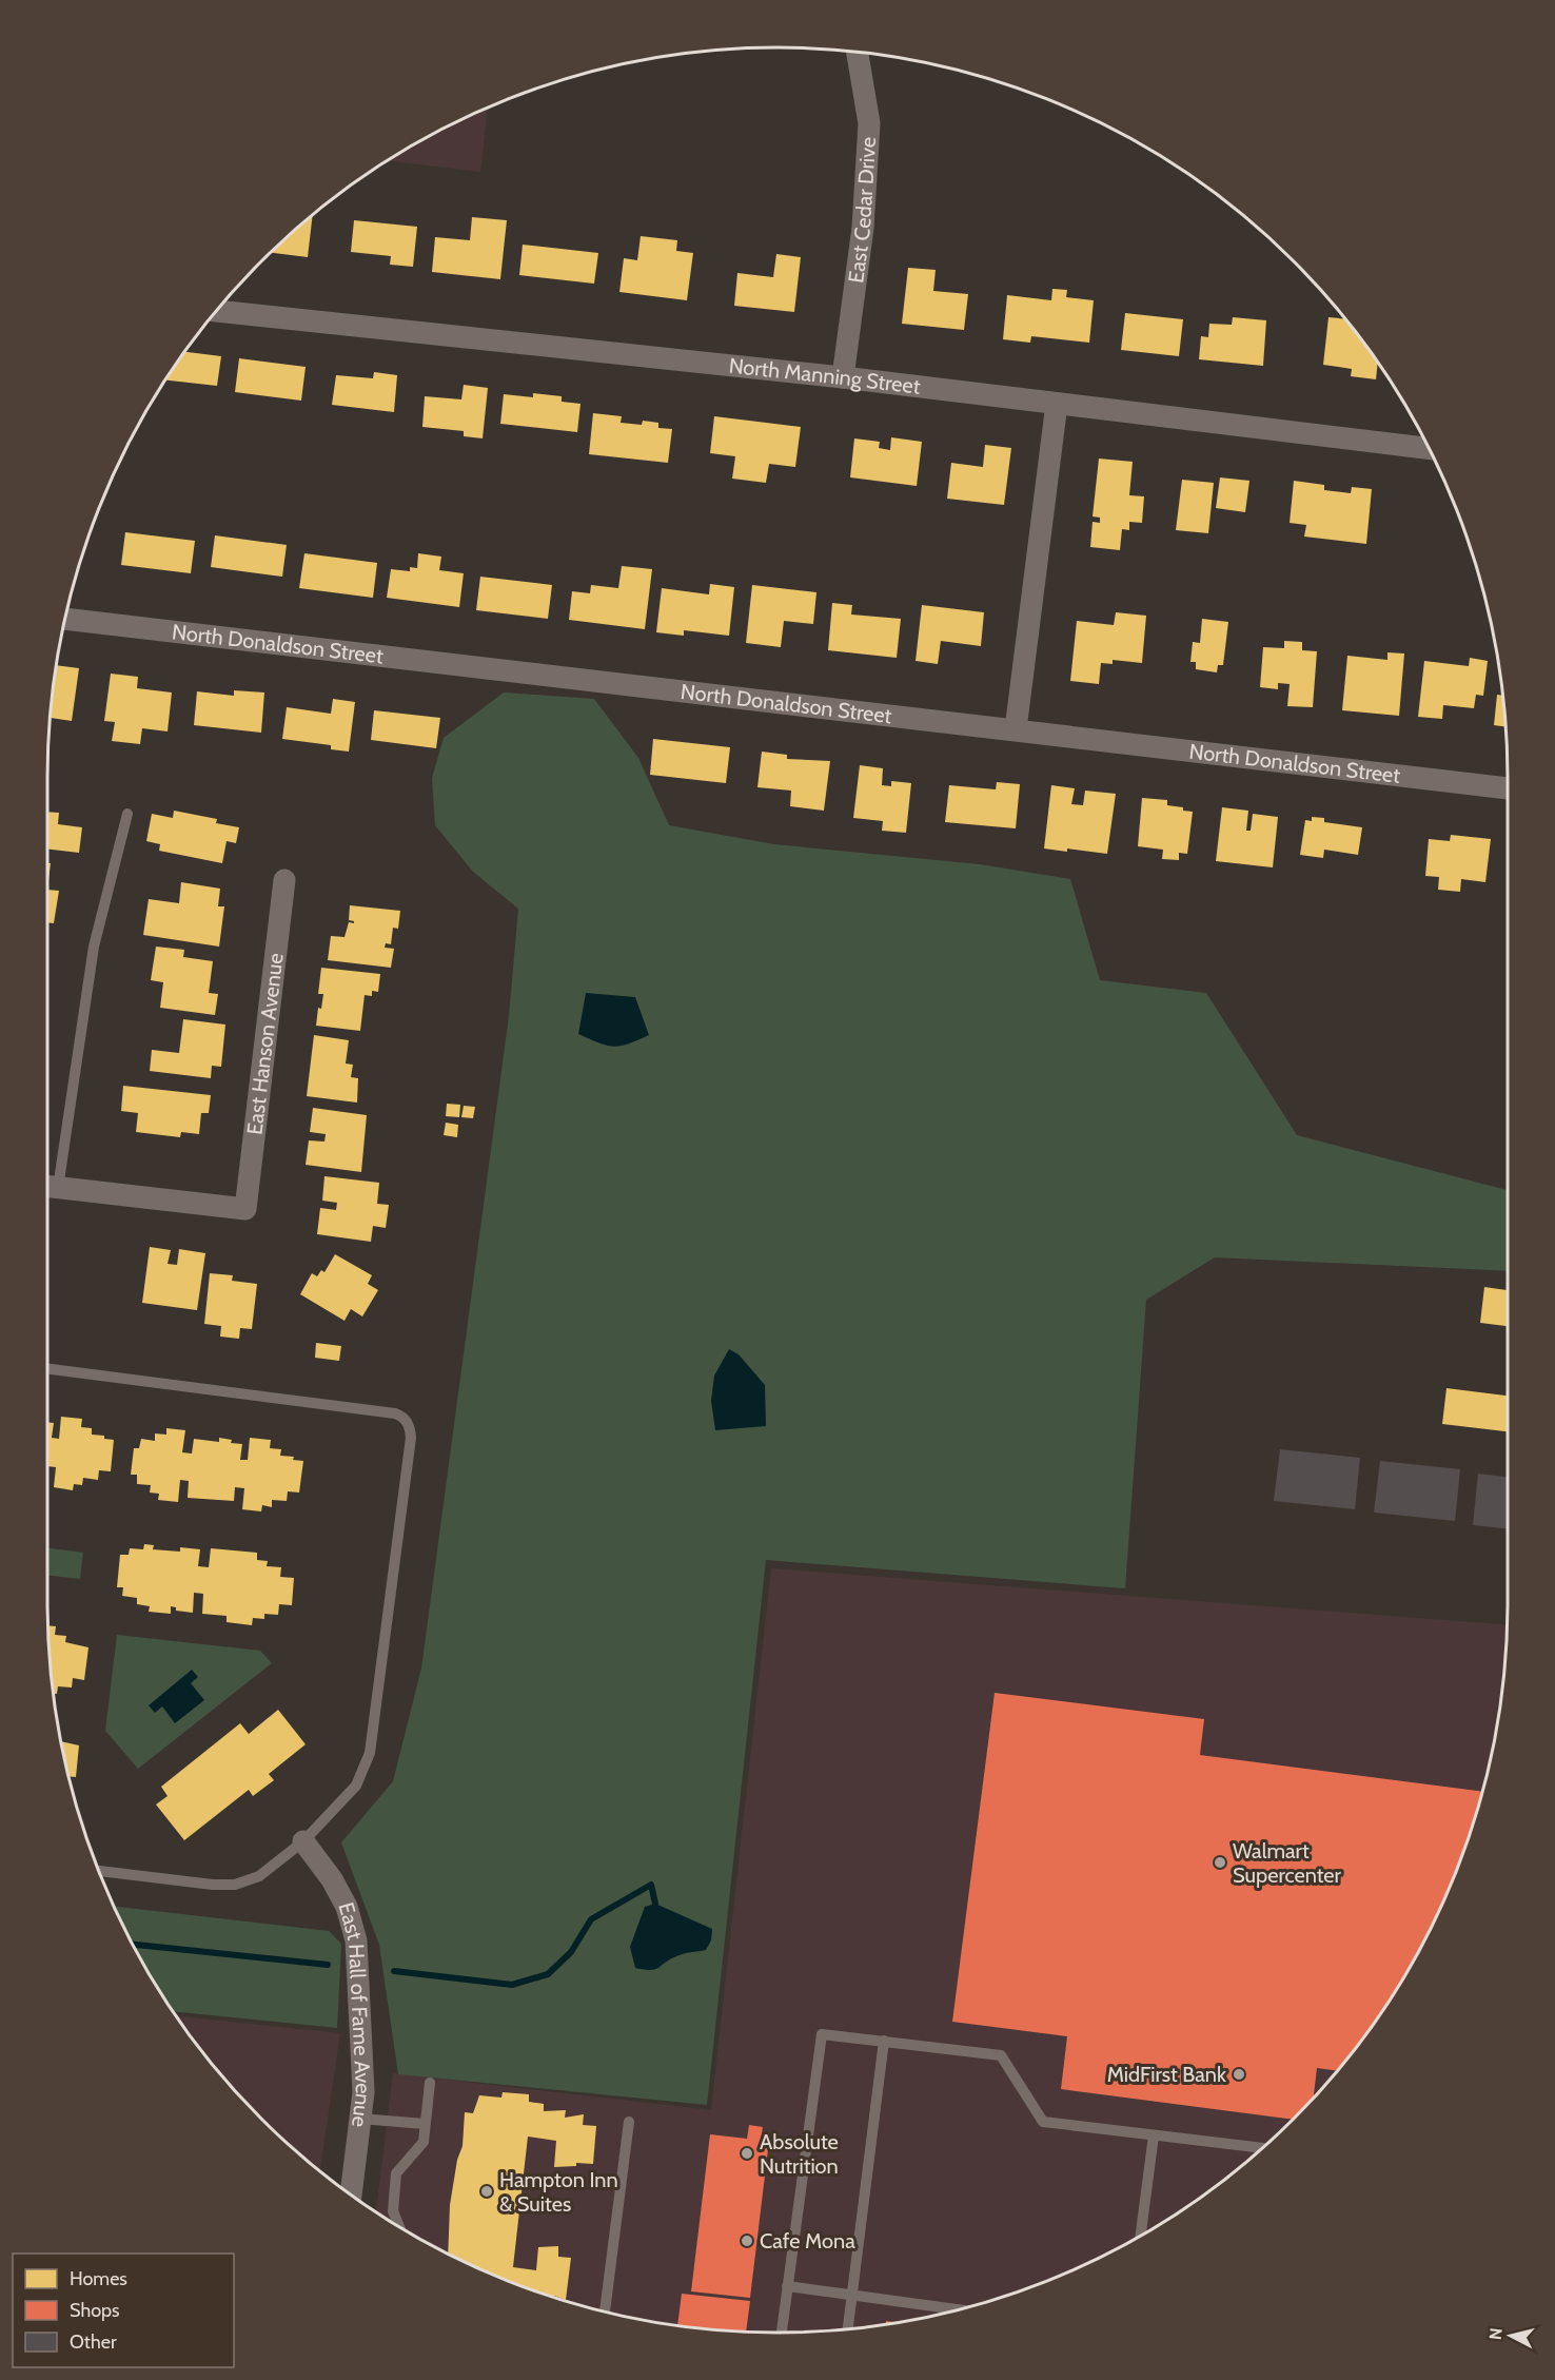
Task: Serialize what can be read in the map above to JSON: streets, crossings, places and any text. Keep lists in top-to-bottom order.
{
  "streets": {
    "street": [
      "East Cedar Drive",
      "North Manning Street",
      "North Donaldson Street",
      "East Hanson Avenue",
      "East Hall of Fame Avenue"
    ]
  },
  "crossings": [
    ["East Cedar Drive", "North Manning Street"]
  ],
  "places": [
    "Walmart Supercenter",
    "MidFirst Bank",
    "Absolute Nutrition",
    "Hampton Inn & Suites",
    "Cafe Mona"
  ],
  "legend": ["Homes", "Shops", "Other"],
  "north": "left"
}
